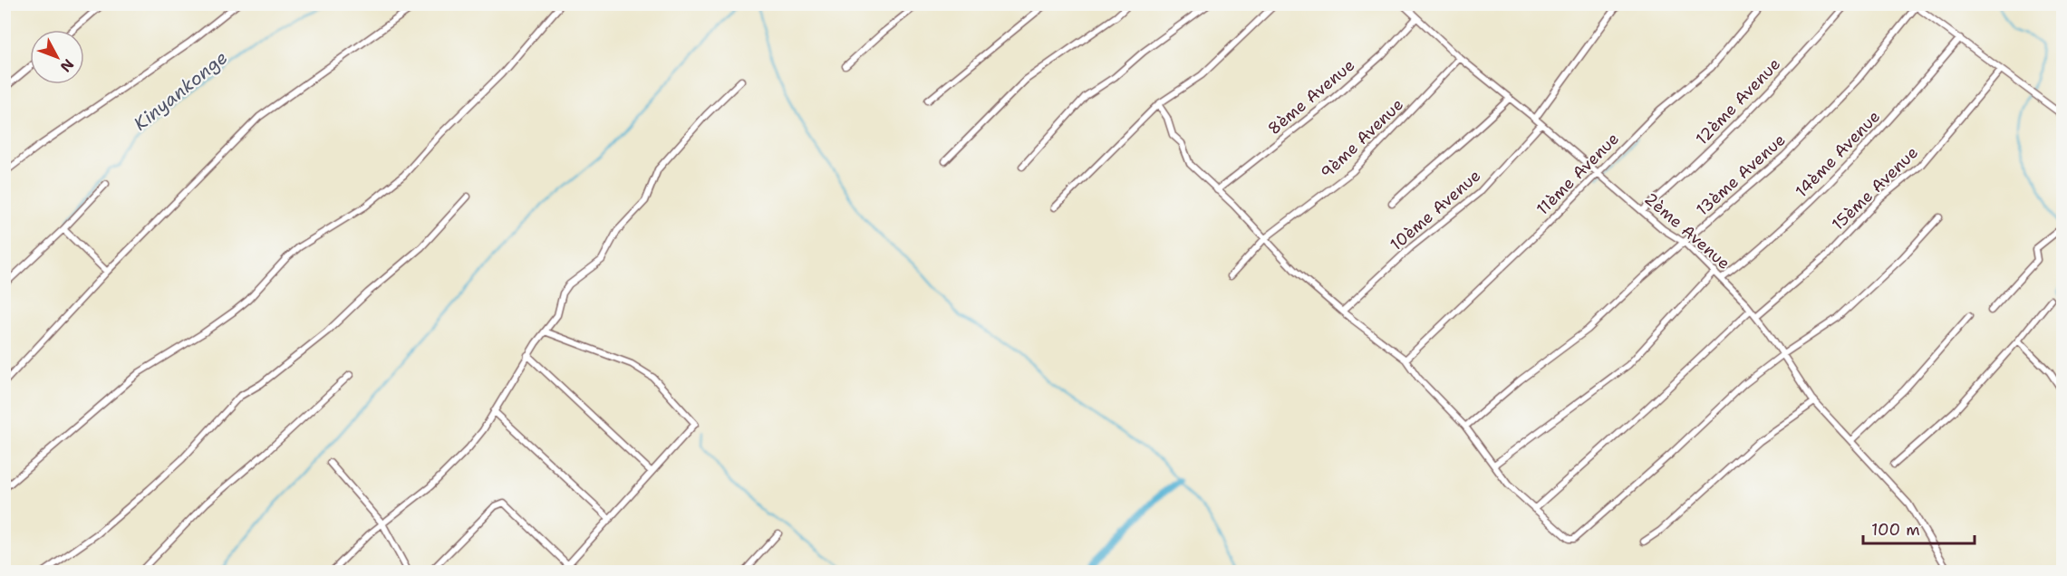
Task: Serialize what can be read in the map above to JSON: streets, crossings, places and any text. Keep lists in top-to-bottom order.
{
  "streets": {
    "street": [
      "8ème Avenue",
      "12ème Avenue",
      "9ème Avenue",
      "14ème Avenue",
      "11ème Avenue",
      "13ème Avenue",
      "15ème Avenue",
      "10ème Avenue",
      "2ème Avenue"
    ]
  },
  "crossings": [
    ["8ème Avenue", "2ème Avenue"],
    ["12ème Avenue", "2ème Avenue"],
    ["9ème Avenue", "2ème Avenue"],
    ["14ème Avenue", "2ème Avenue"],
    ["11ème Avenue", "2ème Avenue"],
    ["13ème Avenue", "2ème Avenue"],
    ["15ème Avenue", "2ème Avenue"],
    ["10ème Avenue", "2ème Avenue"]
  ],
  "water": ["Kinyankonge"],
  "scale_bar": "100 m",
  "north": "bottom right"
}
